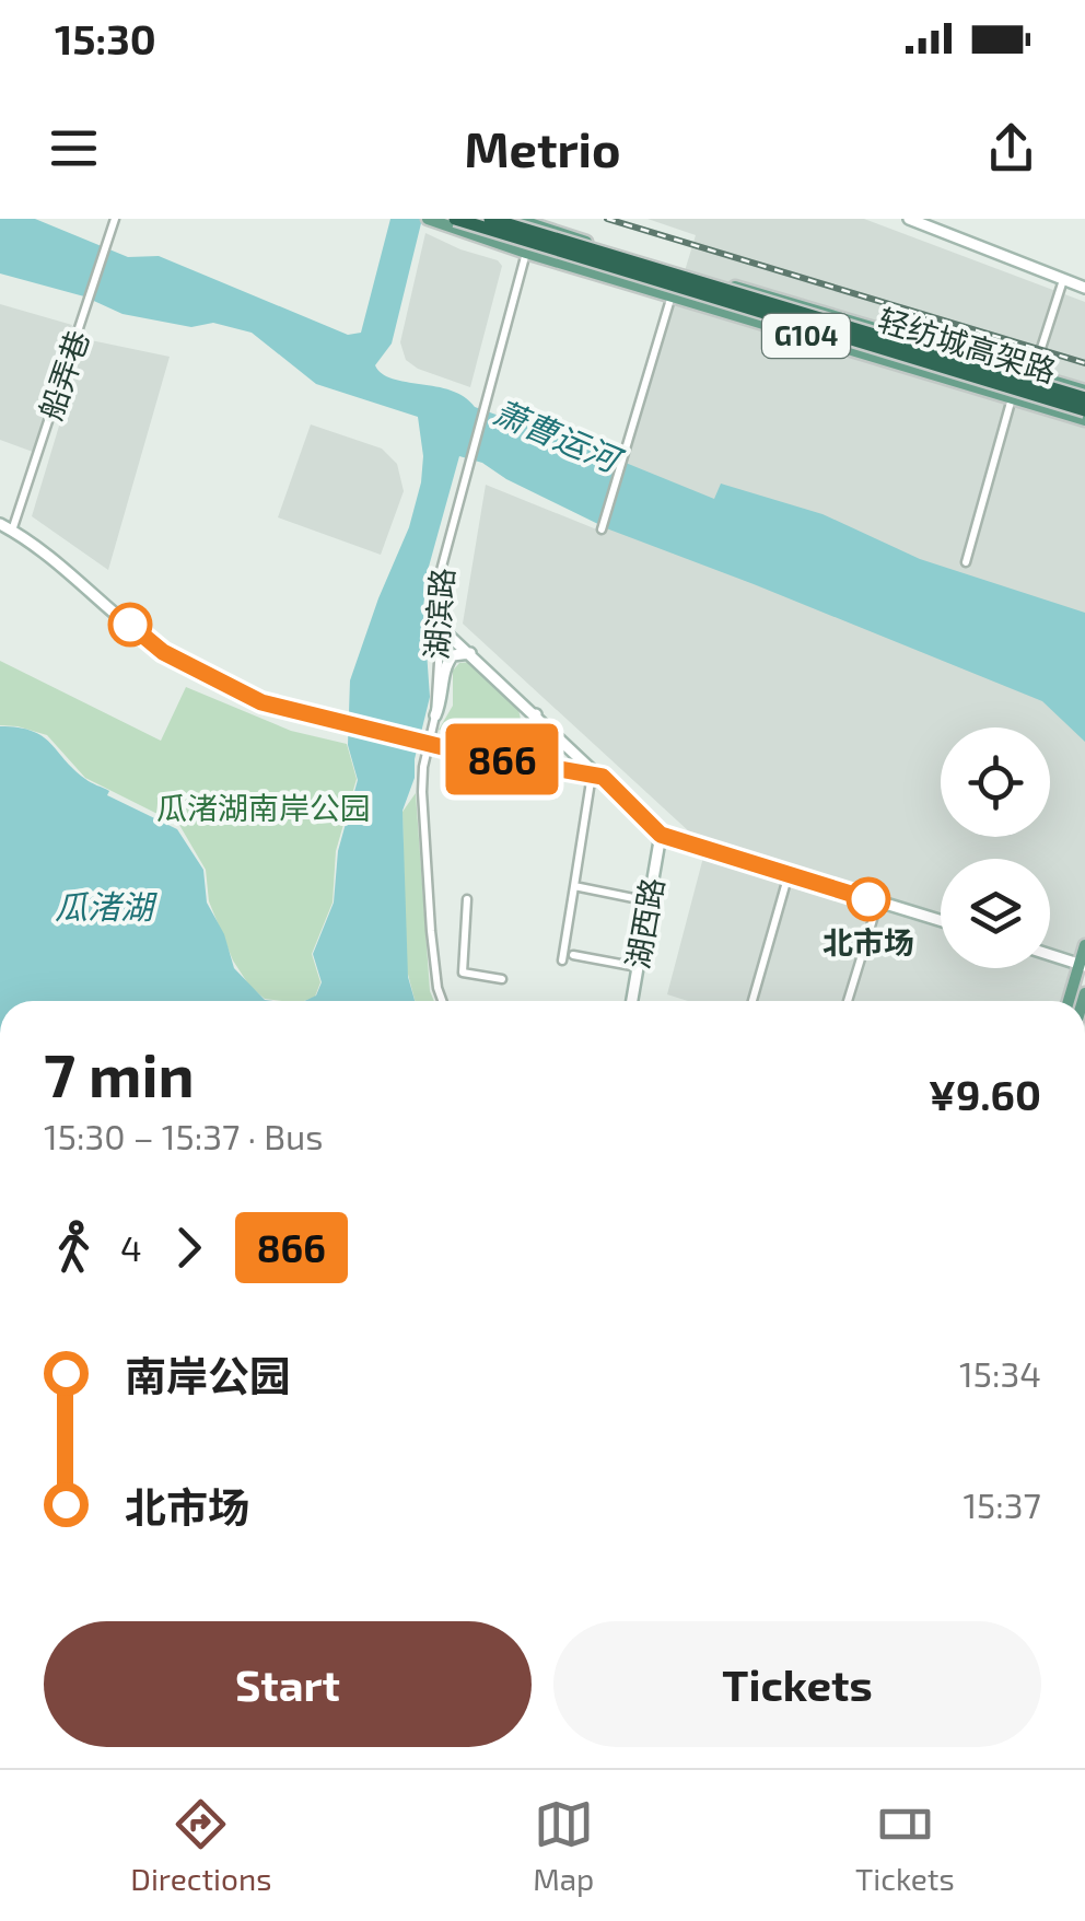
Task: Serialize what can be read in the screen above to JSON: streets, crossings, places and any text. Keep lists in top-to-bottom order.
{
  "streets": {
    "highway": ["轻纺城高架路"],
    "main road": ["G104"],
    "street": ["船弄巷", "湖滨路", "湖西路"]
  },
  "crossings": [
    ["G104", "轻纺城高架路"],
    ["G104", "湖滨路"]
  ],
  "water": ["萧曹运河", "瓜渚湖"],
  "parks": ["瓜渚湖南岸公园"],
  "places": ["北市场"],
  "lines": ["bus line 866"],
  "page": {
    "status": "15:30",
    "header": "Metrio",
    "on_map": "866",
    "heading": ["7 min", "15:30 – 15:37 · Bus", "¥9.60"],
    "legs": ["4", "866"],
    "list": [
      {
        "name": "南岸公园",
        "value": "15:34"
      },
      {
        "name": "北市场",
        "value": "15:37"
      }
    ],
    "buttons": ["Start", "Tickets"],
    "tabs": ["Directions", "Map", "Tickets"]
  }
}
